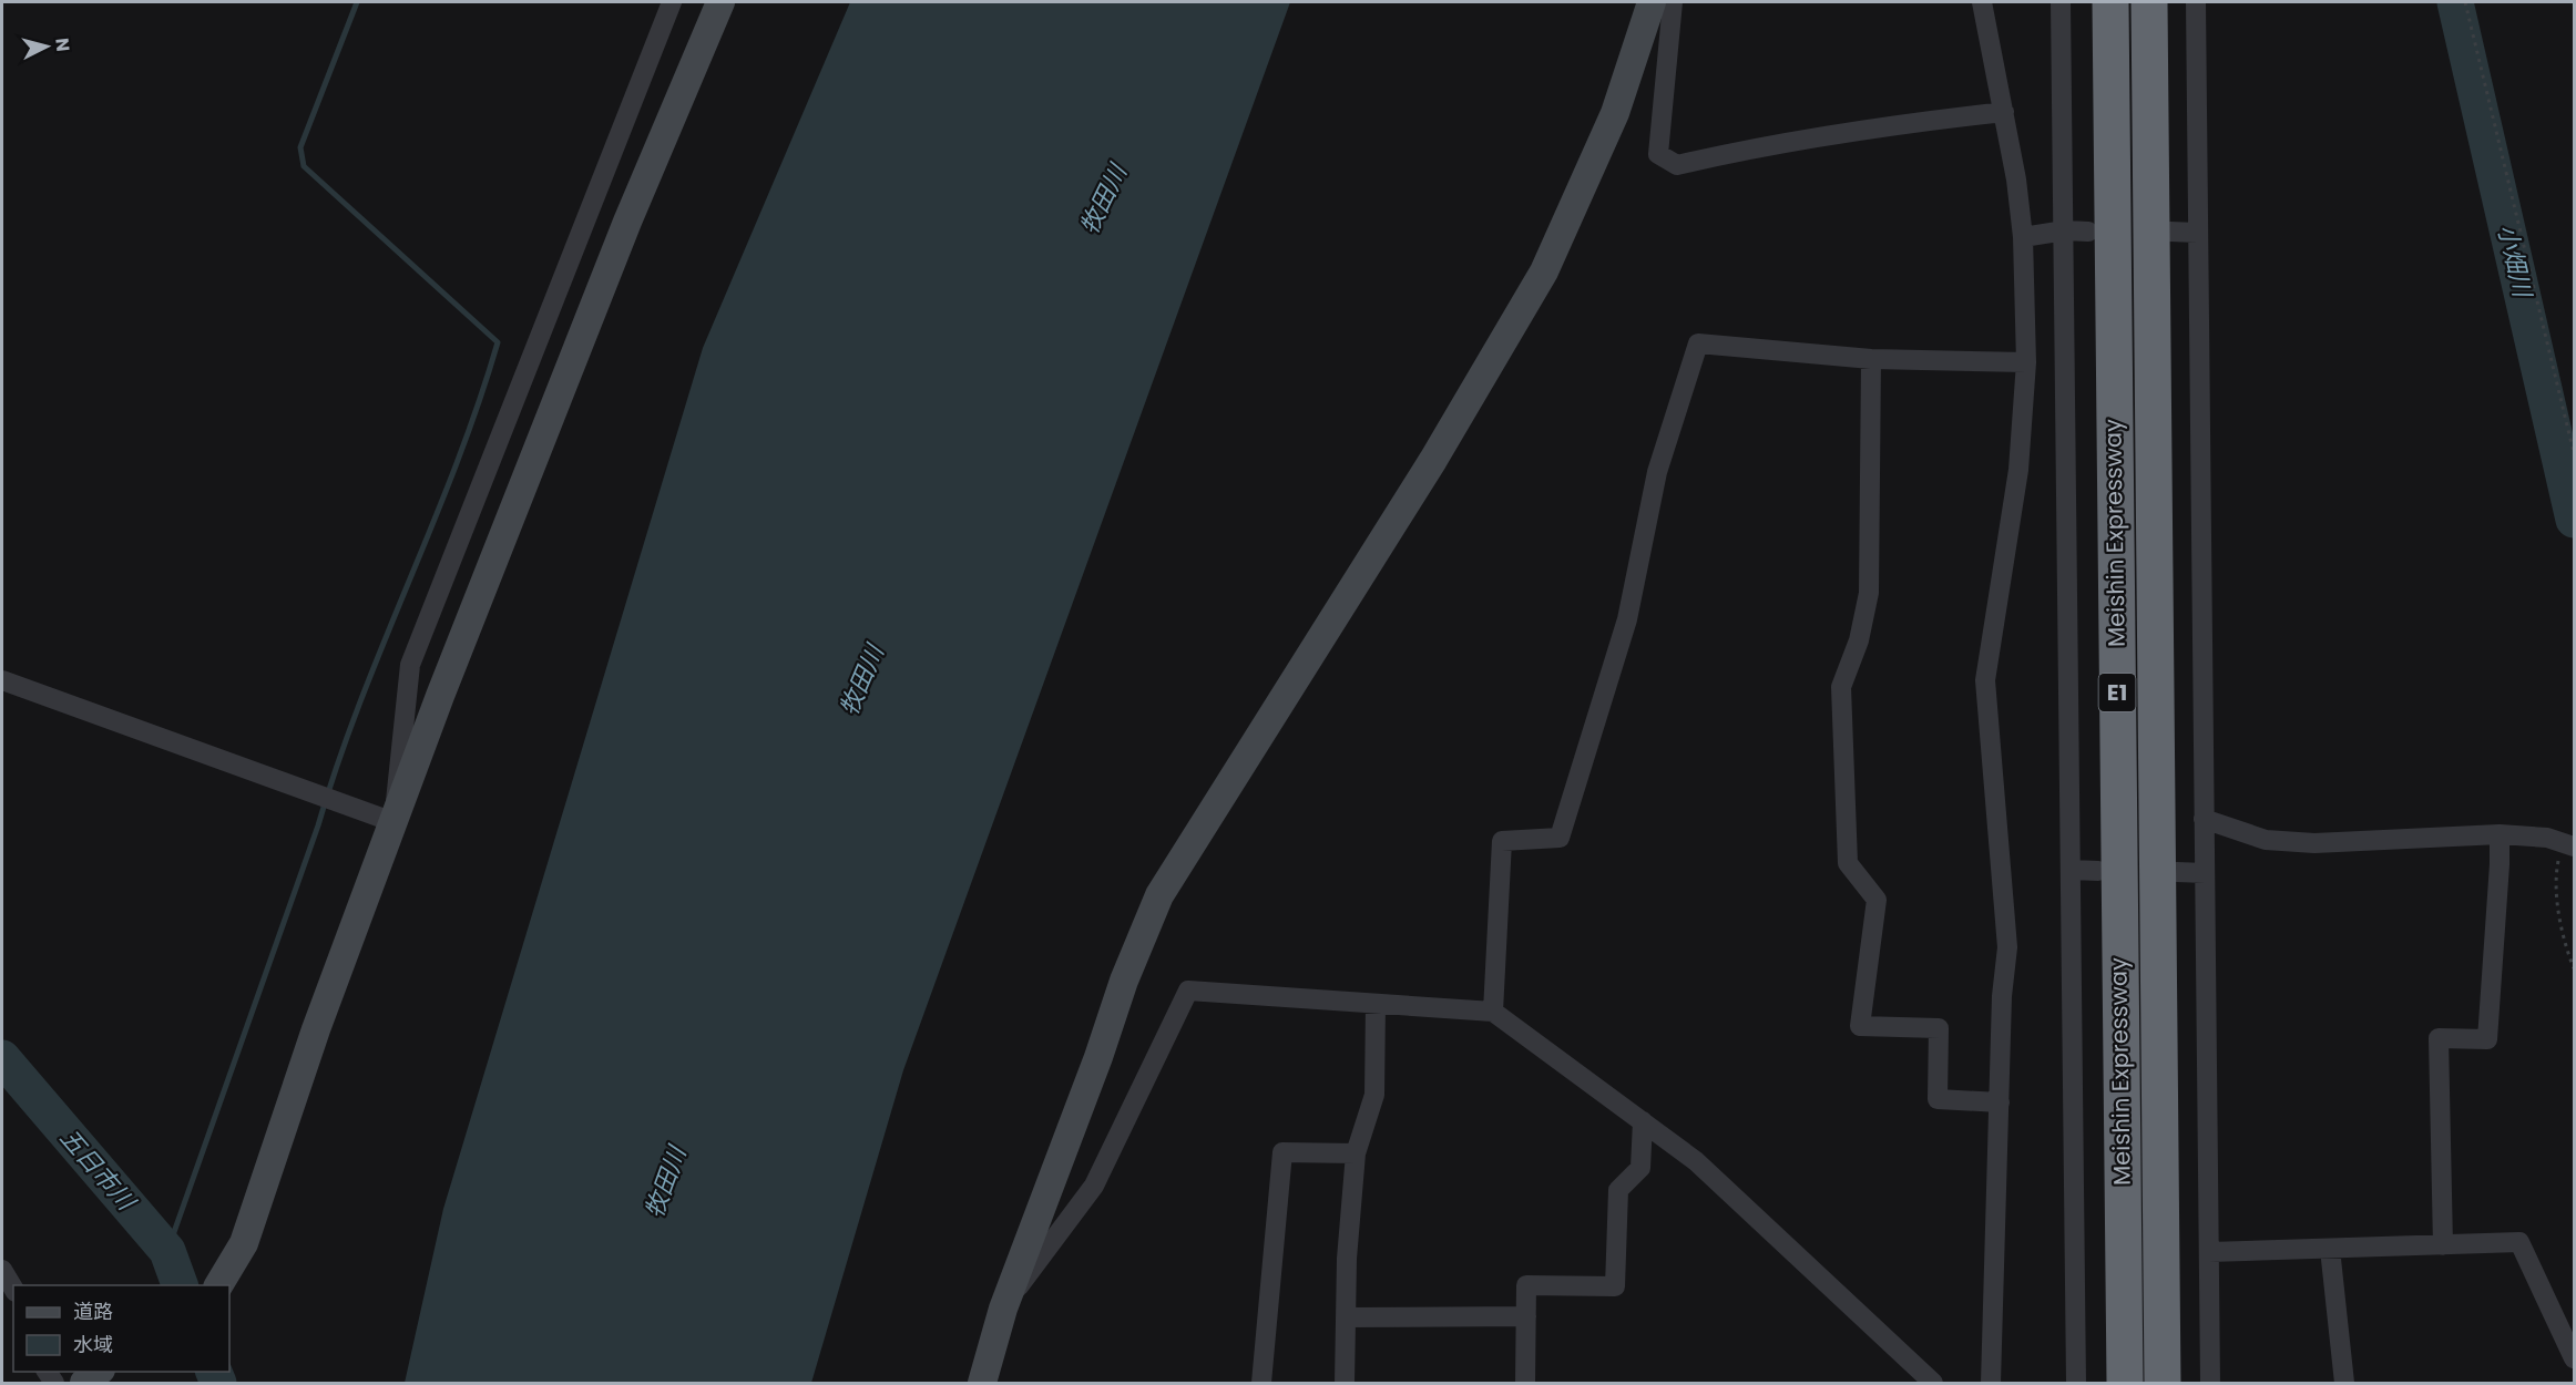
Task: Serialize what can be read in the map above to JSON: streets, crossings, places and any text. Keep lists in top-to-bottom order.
{
  "streets": {
    "highway": ["Meishin Expressway", "E1"]
  },
  "water": ["牧田川", "小畑川", "五日市川"],
  "legend": ["道路", "水域"],
  "north": "right"
}
